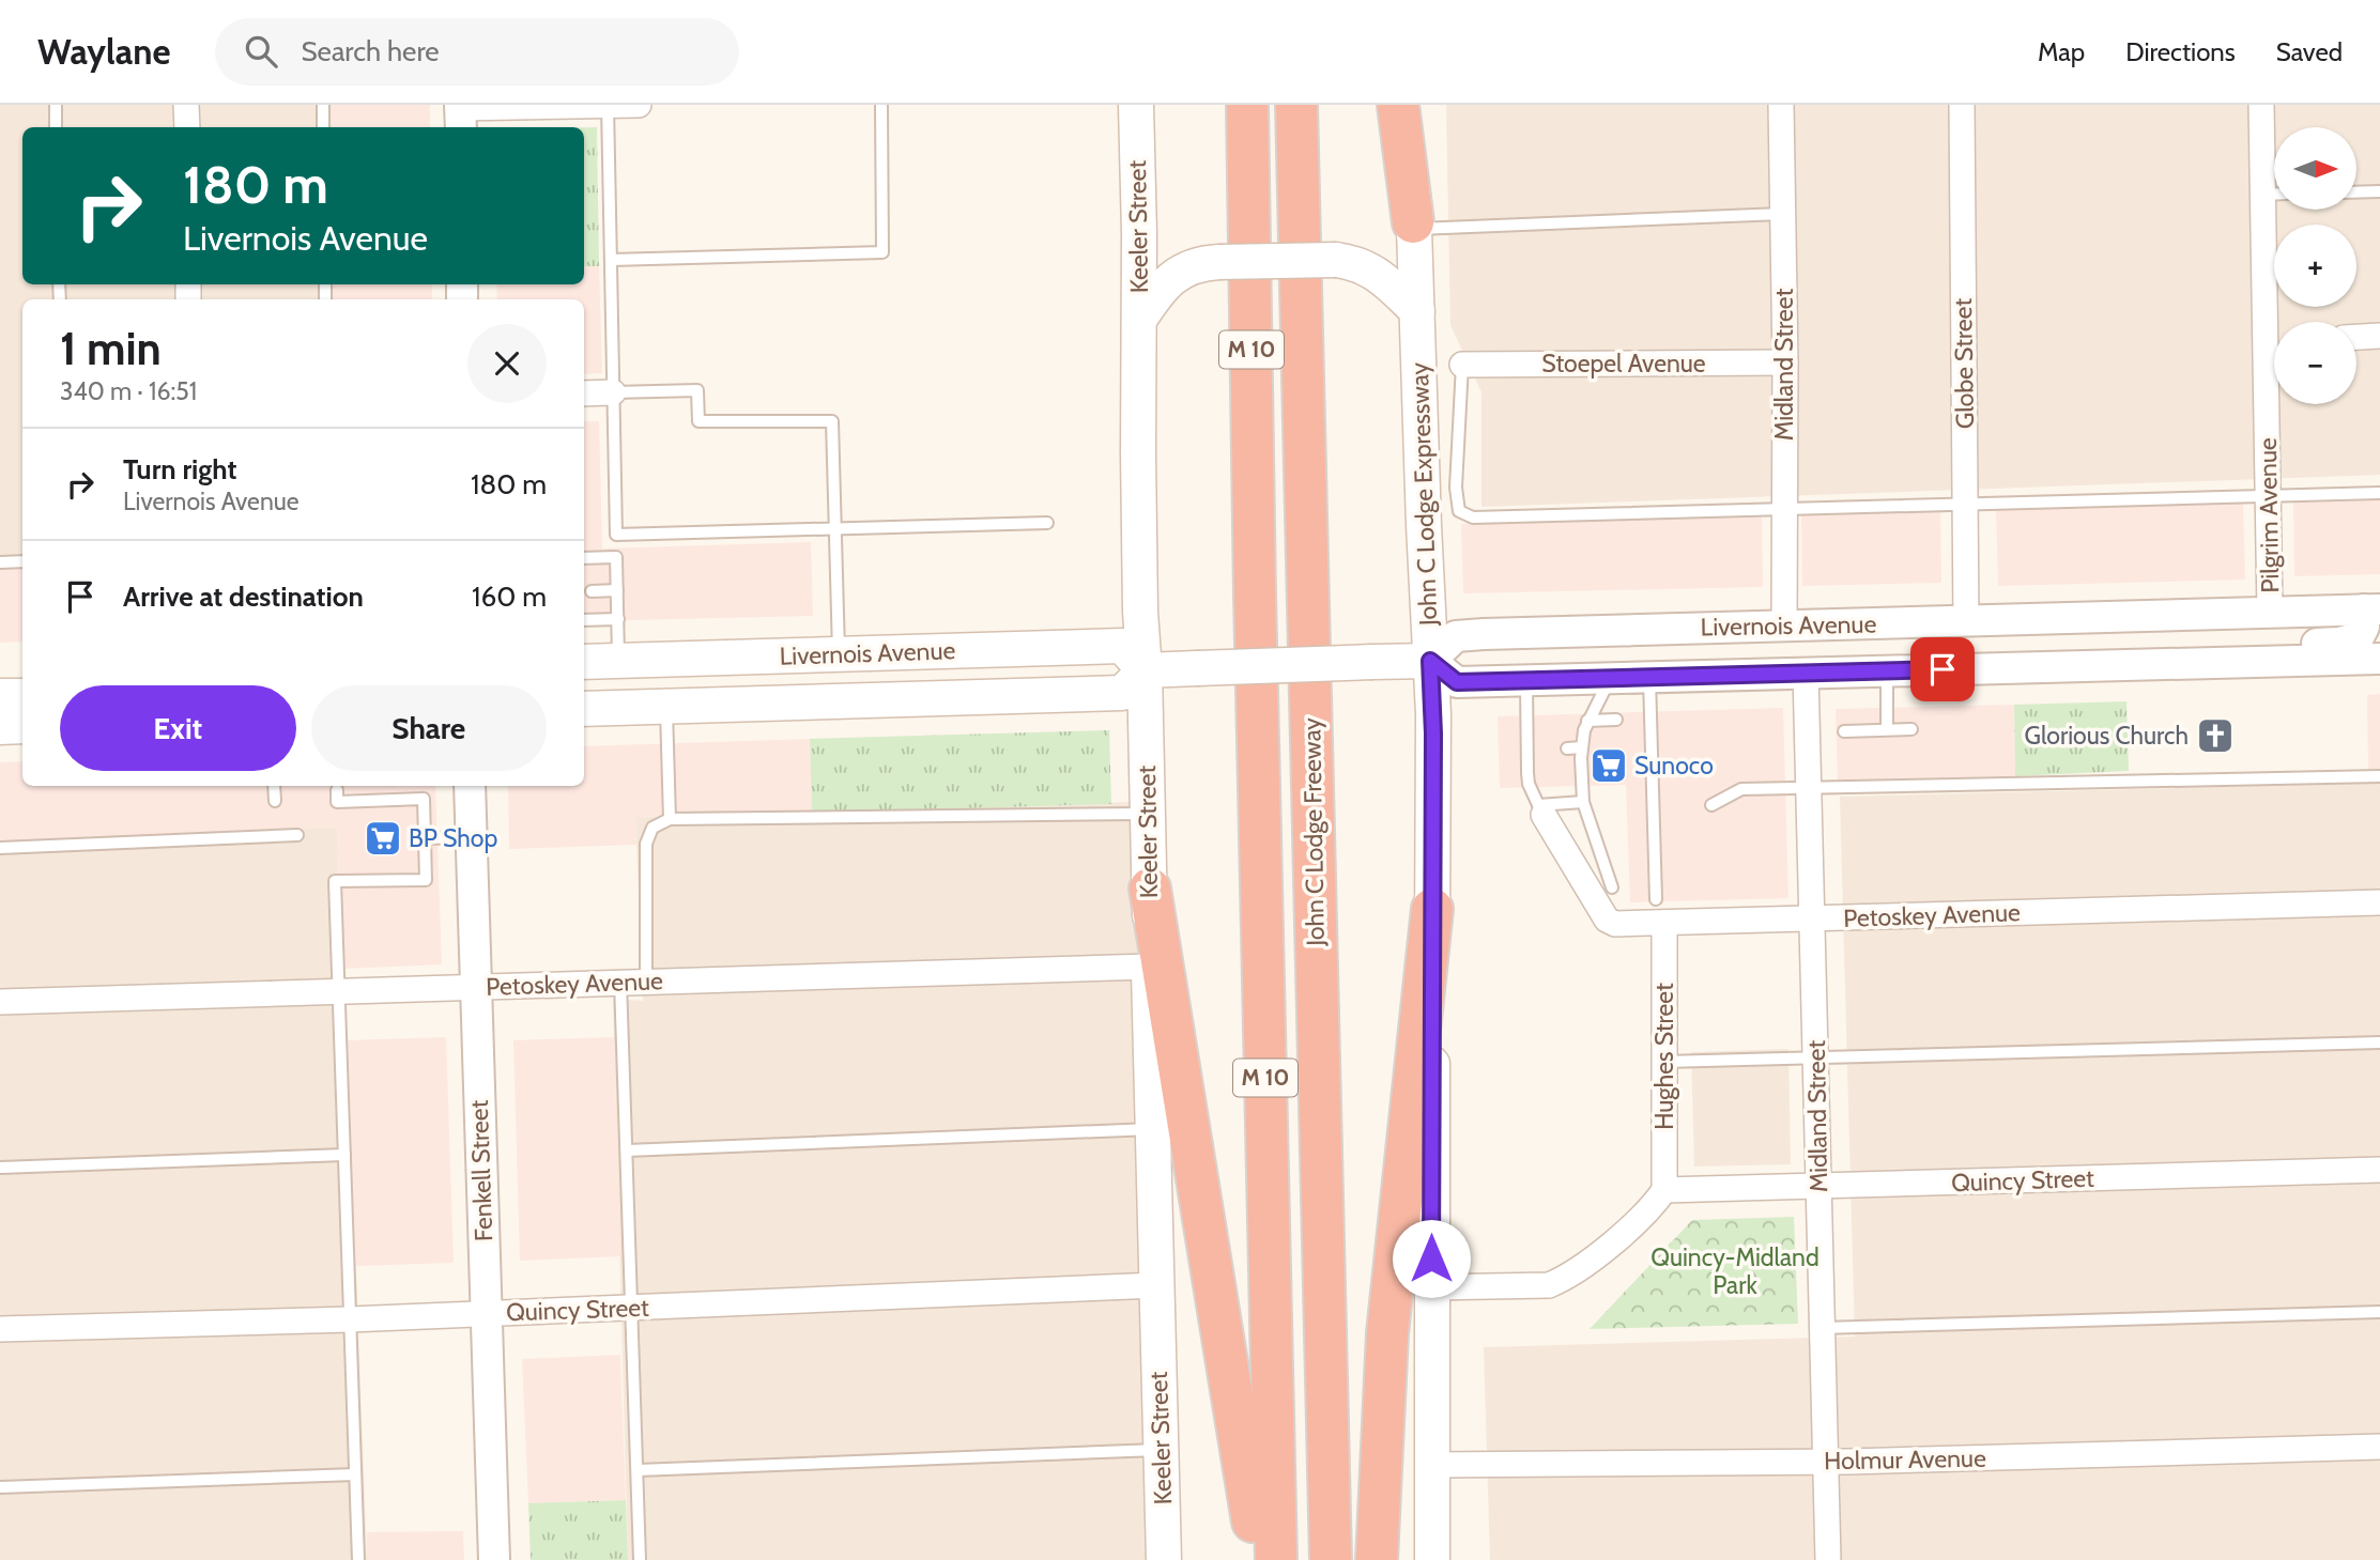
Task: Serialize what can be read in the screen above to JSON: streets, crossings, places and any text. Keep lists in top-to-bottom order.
{
  "streets": {
    "highway": ["M 10", "John C Lodge Freeway"],
    "main road": ["Keeler Street", "John C Lodge Expressway", "Livernois Avenue"],
    "street": [
      "Stoepel Avenue",
      "Globe Street",
      "Midland Street",
      "Pilgrim Avenue",
      "Petoskey Avenue",
      "Hughes Street",
      "Fenkell Street",
      "Quincy Street",
      "Holmur Avenue"
    ]
  },
  "crossings": [
    ["Keeler Street", "Livernois Avenue"],
    ["Keeler Street", "Petoskey Avenue"],
    ["Keeler Street", "Quincy Street"],
    ["Stoepel Avenue", "Midland Street"],
    ["Globe Street", "Livernois Avenue"],
    ["Midland Street", "Livernois Avenue"],
    ["Midland Street", "Petoskey Avenue"],
    ["Midland Street", "Quincy Street"],
    ["Midland Street", "Holmur Avenue"],
    ["John C Lodge Expressway", "Livernois Avenue"],
    ["John C Lodge Expressway", "Holmur Avenue"],
    ["Pilgrim Avenue", "Livernois Avenue"],
    ["Petoskey Avenue", "Hughes Street"],
    ["Petoskey Avenue", "Fenkell Street"],
    ["Hughes Street", "Quincy Street"],
    ["Fenkell Street", "Quincy Street"]
  ],
  "parks": ["Quincy-Midland Park"],
  "places": {
    "church": ["Glorious Church"],
    "supermarket": ["Sunoco", "BP Shop"]
  },
  "north": "right",
  "page": {
    "header": "Waylane",
    "search": "Search here",
    "nav": ["Map", "Directions", "Saved"],
    "map_buttons": ["+", "−"],
    "turn": ["180 m", "Livernois Avenue"],
    "heading": ["1 min", "340 m · 16:51"],
    "list": [
      {
        "name": "Turn right",
        "note": "Livernois Avenue",
        "value": "180 m"
      },
      {
        "name": "Arrive at destination",
        "value": "160 m"
      }
    ],
    "buttons": ["Exit", "Share"]
  }
}
